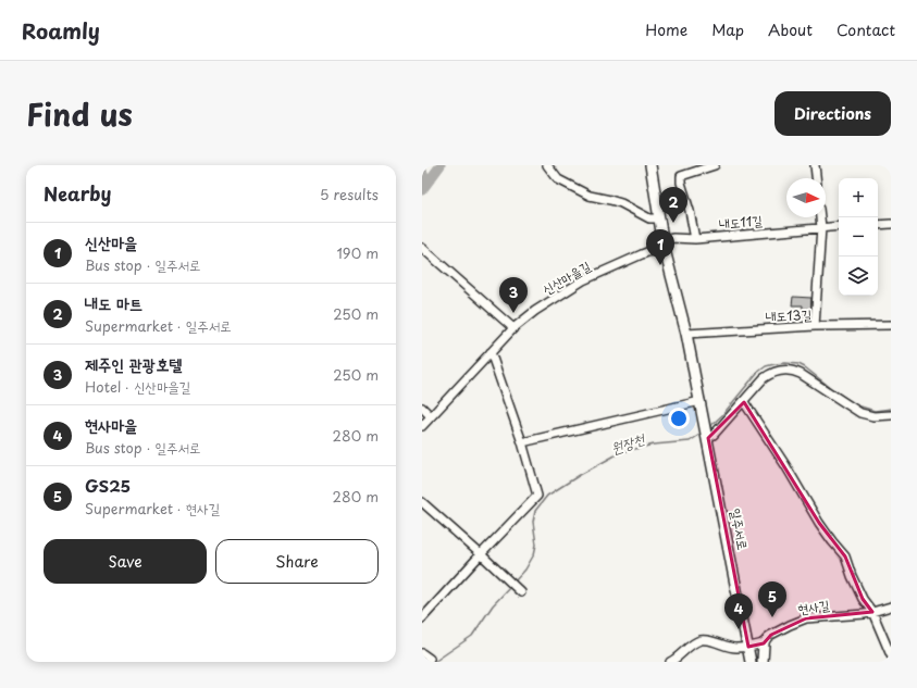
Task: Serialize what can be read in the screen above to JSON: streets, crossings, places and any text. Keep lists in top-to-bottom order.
{
  "streets": {
    "main road": ["일주서로"],
    "street": [
      "내도11길",
      "신산마을길",
      "내도13길",
      "현사길"
    ]
  },
  "crossings": [
    ["내도11길", "신산마을길"],
    ["내도11길", "일주서로"],
    ["신산마을길", "일주서로"],
    ["내도13길", "일주서로"],
    ["일주서로", "현사길"]
  ],
  "water": ["원장천"],
  "north": "right",
  "page": {
    "header": "Roamly",
    "nav": [
      "Home",
      "Map",
      "About",
      "Contact"
    ],
    "title": "Find us",
    "buttons": [
      "Directions",
      ["Save", "Share"]
    ],
    "heading": ["Nearby", "5 results"],
    "map_buttons": ["+", "−"],
    "pins": [
      "2",
      "1",
      "3",
      "5",
      "4"
    ],
    "list": [
      {
        "mark": "1",
        "name": "신산마을",
        "note": "Bus stop · 일주서로",
        "value": "190 m"
      },
      {
        "mark": "2",
        "name": "내도 마트",
        "note": "Supermarket · 일주서로",
        "value": "250 m"
      },
      {
        "mark": "3",
        "name": "제주인 관광호텔",
        "note": "Hotel · 신산마을길",
        "value": "250 m"
      },
      {
        "mark": "4",
        "name": "현사마을",
        "note": "Bus stop · 일주서로",
        "value": "280 m"
      },
      {
        "mark": "5",
        "name": "GS25",
        "note": "Supermarket · 현사길",
        "value": "280 m"
      }
    ]
  }
}
